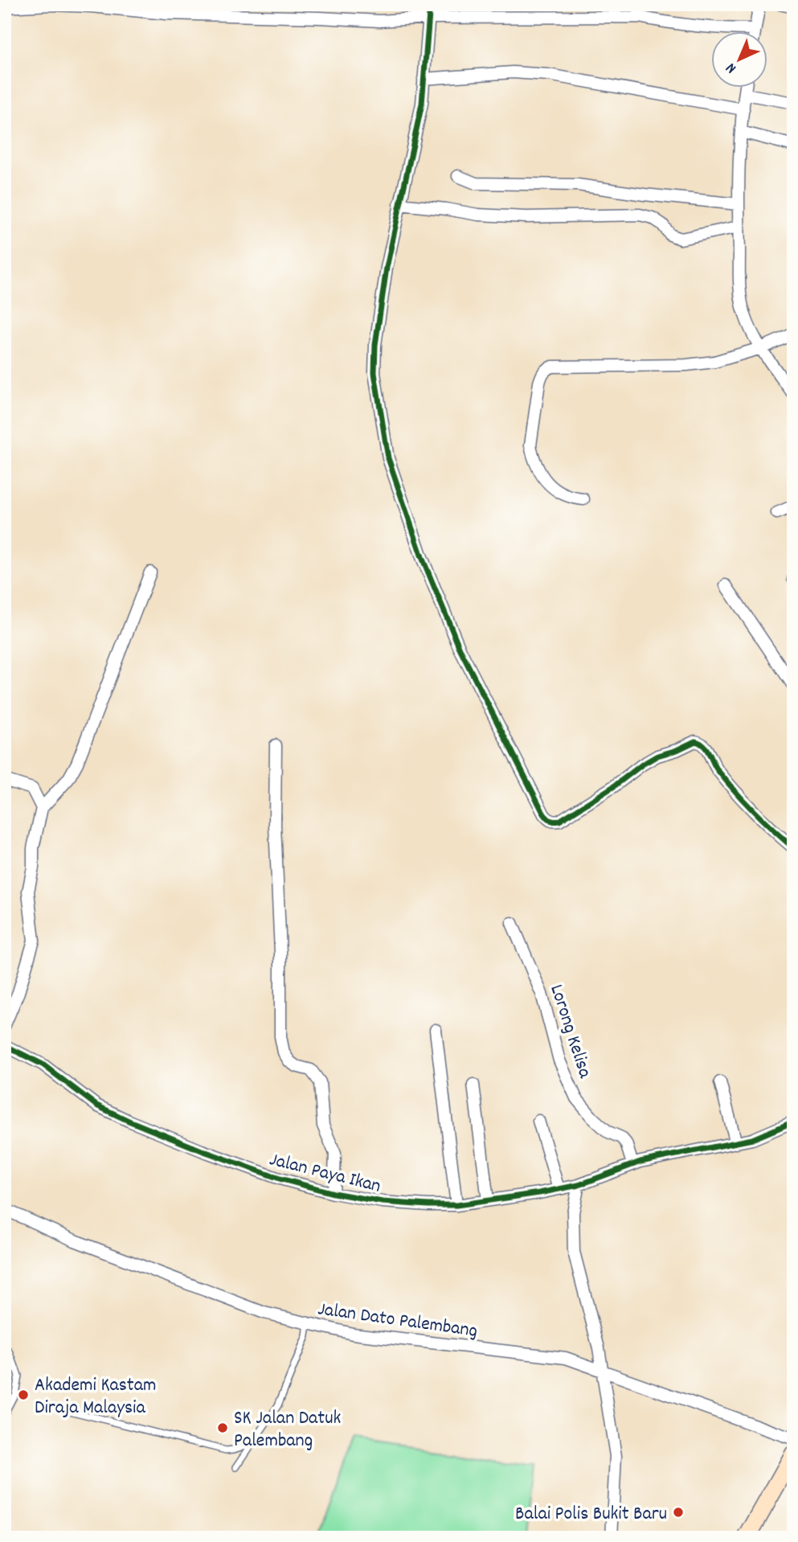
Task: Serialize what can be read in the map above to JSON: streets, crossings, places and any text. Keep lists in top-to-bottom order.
{
  "streets": {
    "street": ["Lorong Kelisa", "Jalan Paya Ikan", "Jalan Dato Palembang"]
  },
  "crossings": [
    ["Lorong Kelisa", "Jalan Paya Ikan"]
  ],
  "places": ["Akademi Kastam Diraja Malaysia", "SK Jalan Datuk Palembang", "Balai Polis Bukit Baru"],
  "north": "bottom left"
}
